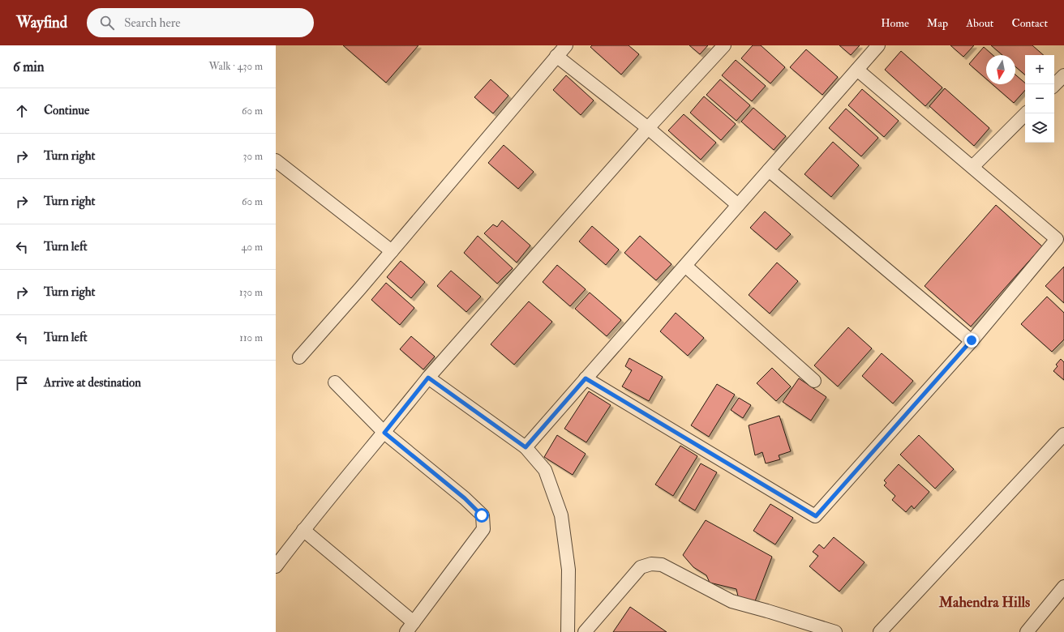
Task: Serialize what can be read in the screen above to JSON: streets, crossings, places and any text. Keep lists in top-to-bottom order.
{
  "districts": ["Mahendra Hills"],
  "north": "bottom",
  "page": {
    "header": "Wayfind",
    "search": "Search here",
    "nav": [
      "Home",
      "Map",
      "About",
      "Contact"
    ],
    "heading": ["6 min", "Walk · 430 m"],
    "map_buttons": ["+", "−"],
    "list": [
      ["Continue", "60 m"],
      ["Turn right", "30 m"],
      ["Turn right", "60 m"],
      ["Turn left", "40 m"],
      ["Turn right", "130 m"],
      ["Turn left", "110 m"],
      "Arrive at destination"
    ]
  }
}
